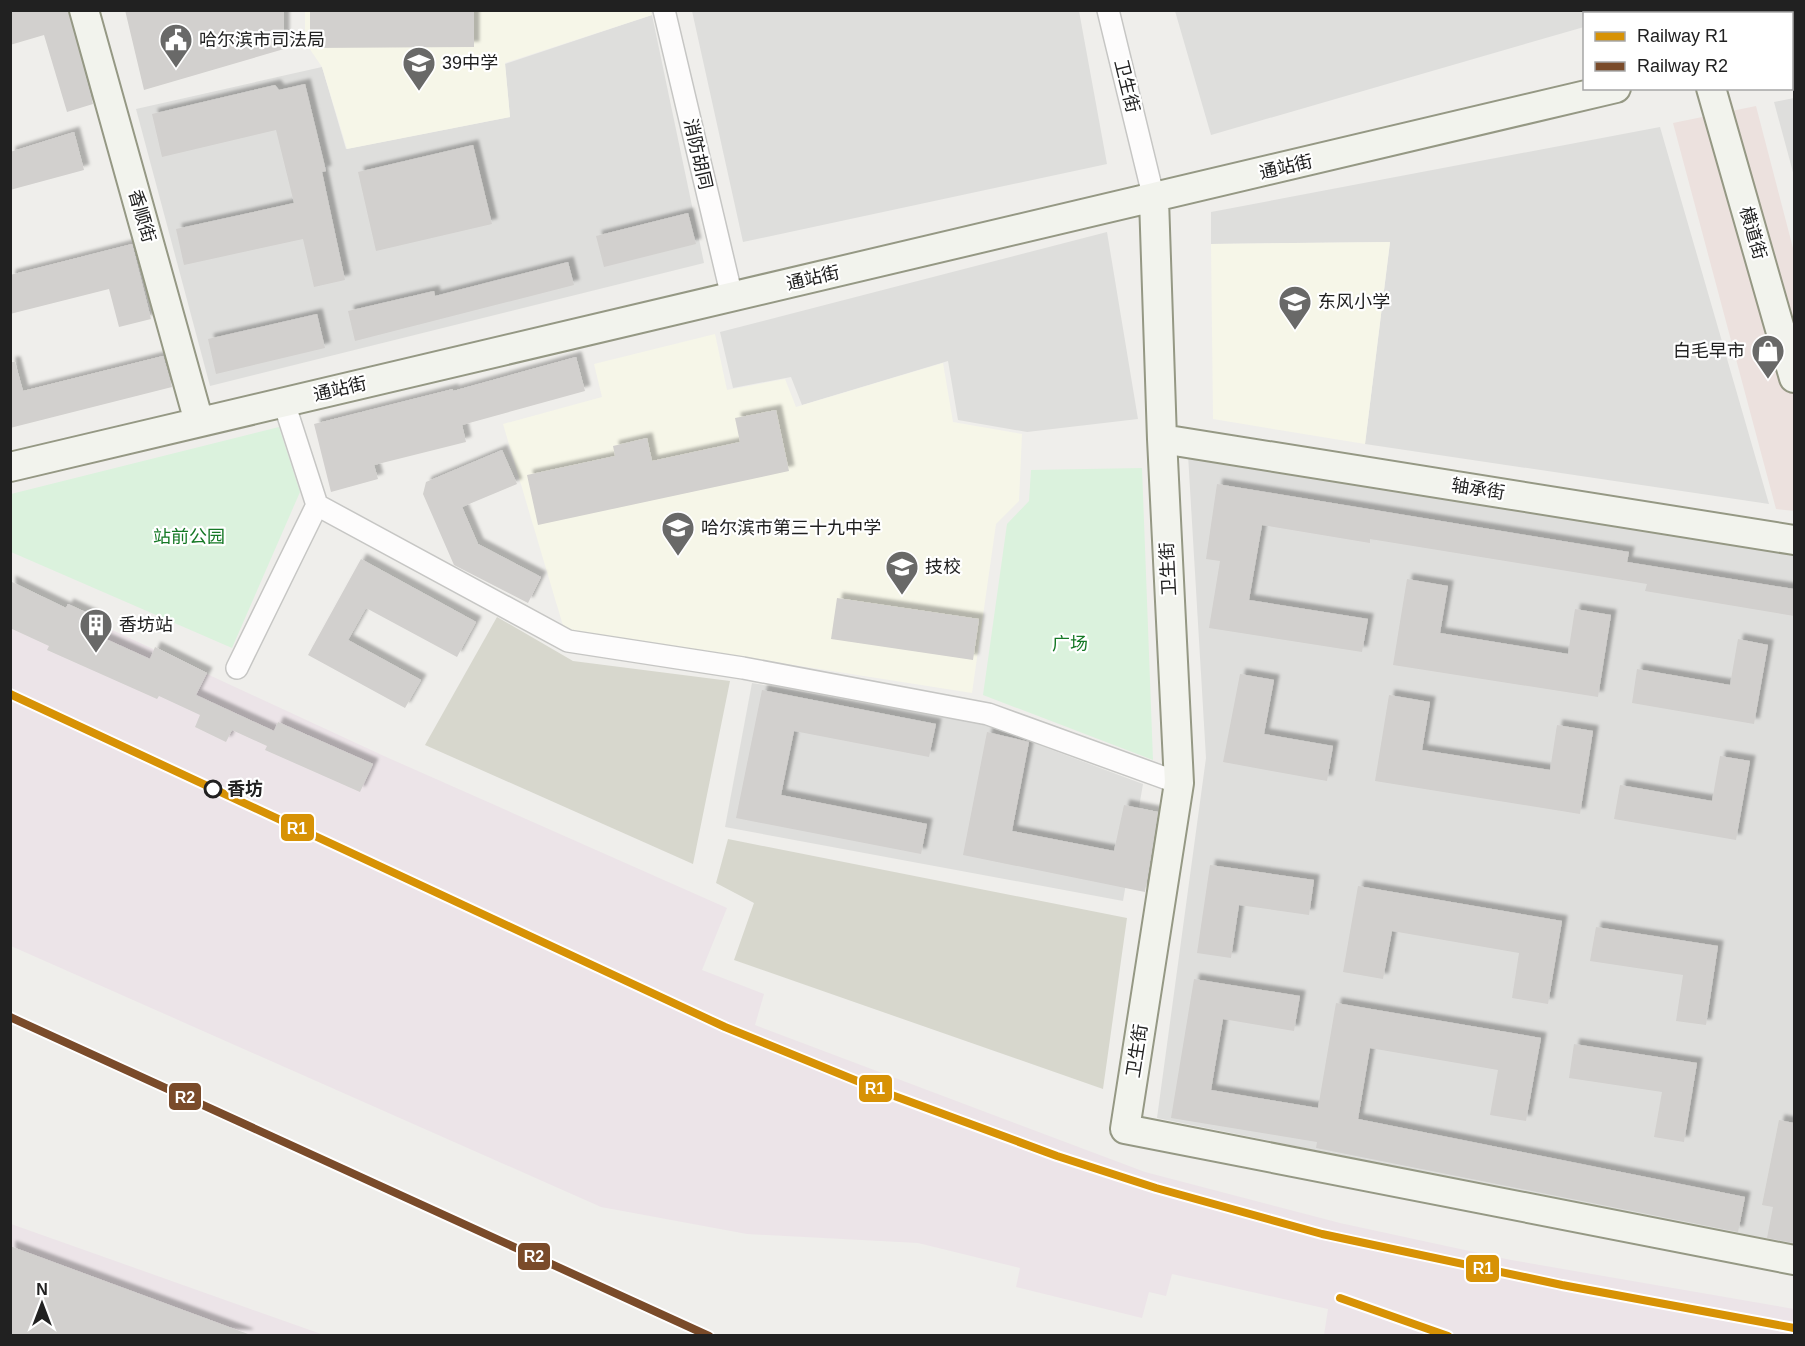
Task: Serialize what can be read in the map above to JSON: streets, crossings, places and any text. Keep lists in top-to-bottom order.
{
  "streets": {
    "street": [
      "卫生街",
      "消防胡同",
      "通站街",
      "香顺街",
      "横道街",
      "轴承街"
    ]
  },
  "crossings": [
    ["卫生街", "通站街"],
    ["卫生街", "轴承街"],
    ["消防胡同", "通站街"],
    ["通站街", "香顺街"]
  ],
  "parks": ["站前公园", "广场"],
  "places": {
    "public building": ["哈尔滨市司法局"],
    "school or university": [
      "39中学",
      "东风小学",
      "哈尔滨市第三十九中学",
      "技校"
    ],
    "shop": ["白毛早市"],
    "building": ["香坊站"],
    "other": ["香坊"]
  },
  "lines": ["rail line R1", "rail line R2"],
  "legend": ["Railway R1", "Railway R2"],
  "north": "top"
}
